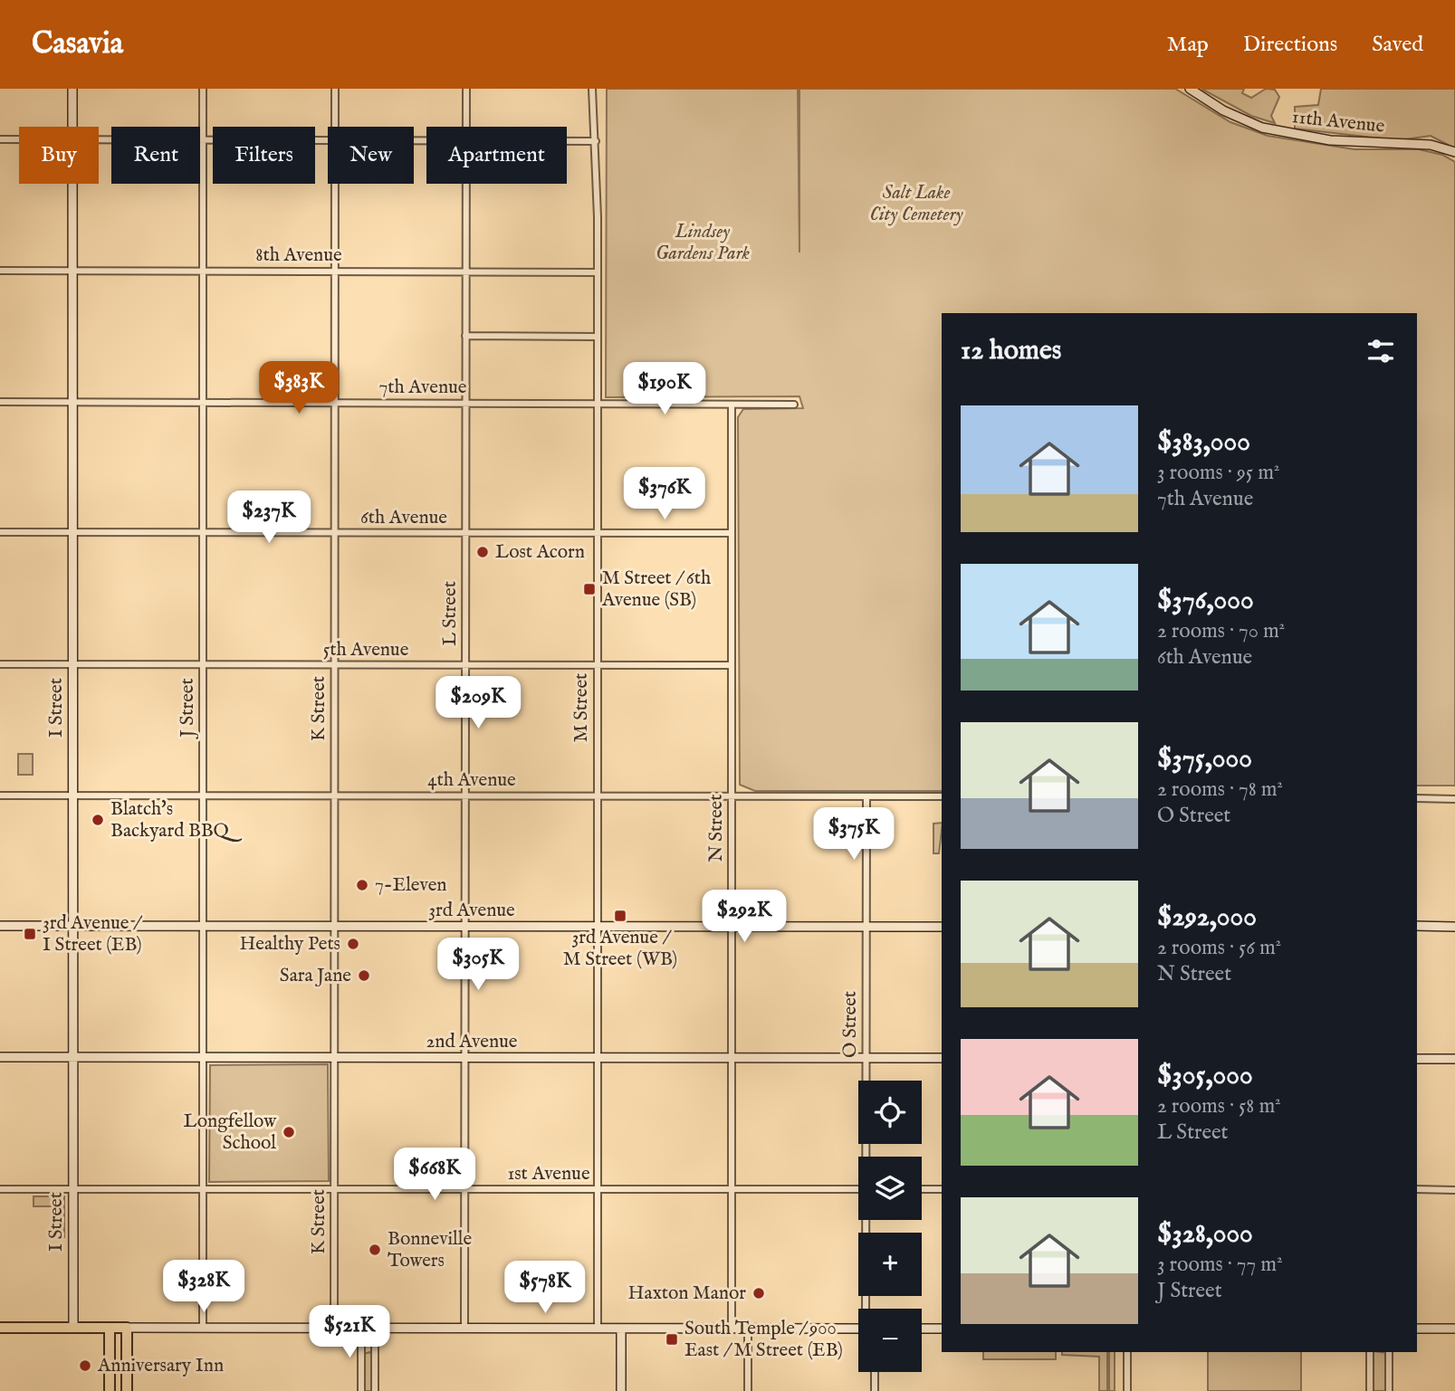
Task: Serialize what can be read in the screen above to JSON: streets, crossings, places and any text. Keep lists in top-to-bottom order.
{
  "streets": {
    "street": [
      "11th Avenue",
      "8th Avenue",
      "7th Avenue",
      "6th Avenue",
      "L Street",
      "5th Avenue",
      "I Street",
      "J Street",
      "M Street",
      "K Street",
      "4th Avenue",
      "N Street",
      "3rd Avenue",
      "O Street",
      "2nd Avenue",
      "1st Avenue"
    ]
  },
  "crossings": [
    ["8th Avenue", "L Street"],
    ["8th Avenue", "I Street"],
    ["8th Avenue", "J Street"],
    ["8th Avenue", "M Street"],
    ["8th Avenue", "K Street"],
    ["7th Avenue", "L Street"],
    ["7th Avenue", "I Street"],
    ["7th Avenue", "J Street"],
    ["7th Avenue", "M Street"],
    ["7th Avenue", "K Street"],
    ["7th Avenue", "N Street"],
    ["6th Avenue", "L Street"],
    ["6th Avenue", "I Street"],
    ["6th Avenue", "J Street"],
    ["6th Avenue", "M Street"],
    ["6th Avenue", "K Street"],
    ["6th Avenue", "N Street"],
    ["L Street", "5th Avenue"],
    ["L Street", "4th Avenue"],
    ["L Street", "3rd Avenue"],
    ["L Street", "2nd Avenue"],
    ["L Street", "1st Avenue"],
    ["5th Avenue", "I Street"],
    ["5th Avenue", "J Street"],
    ["5th Avenue", "M Street"],
    ["5th Avenue", "K Street"],
    ["5th Avenue", "N Street"],
    ["I Street", "4th Avenue"],
    ["I Street", "3rd Avenue"],
    ["I Street", "2nd Avenue"],
    ["I Street", "1st Avenue"],
    ["J Street", "4th Avenue"],
    ["J Street", "3rd Avenue"],
    ["J Street", "2nd Avenue"],
    ["J Street", "1st Avenue"],
    ["M Street", "4th Avenue"],
    ["M Street", "3rd Avenue"],
    ["M Street", "2nd Avenue"],
    ["M Street", "1st Avenue"],
    ["K Street", "4th Avenue"],
    ["K Street", "3rd Avenue"],
    ["K Street", "2nd Avenue"],
    ["K Street", "1st Avenue"],
    ["4th Avenue", "N Street"],
    ["4th Avenue", "O Street"],
    ["N Street", "3rd Avenue"],
    ["N Street", "2nd Avenue"],
    ["N Street", "1st Avenue"],
    ["3rd Avenue", "O Street"],
    ["O Street", "2nd Avenue"]
  ],
  "parks": ["Salt Lake City Cemetery", "Lindsey Gardens Park"],
  "places": {
    "other": [
      "Lost Acorn",
      "Blatch's Backyard BBQ",
      "7-Eleven",
      "Healthy Pets",
      "Sara Jane",
      "Longfellow School",
      "Bonneville Towers",
      "Haxton Manor",
      "Anniversary Inn"
    ],
    "transit": [
      "M Street / 6th Avenue (SB)",
      "3rd Avenue / M Street (WB)",
      "3rd Avenue / I Street (EB)",
      "South Temple / 900 East / M Street (EB)"
    ]
  },
  "page": {
    "header": "Casavia",
    "nav": ["Map", "Directions", "Saved"],
    "chip": [
      "Buy",
      "Rent",
      "Filters",
      "New",
      "Apartment"
    ],
    "heading": "12 homes",
    "price": [
      "$383K",
      "$190K",
      "$376K",
      "$237K",
      "$209K",
      "$375K",
      "$292K",
      "$305K",
      "$668K",
      "$328K",
      "$578K",
      "$521K"
    ],
    "list": [
      {
        "name": "$383,000",
        "note": "3 rooms · 95 m² · 7th Avenue"
      },
      {
        "name": "$376,000",
        "note": "2 rooms · 70 m² · 6th Avenue"
      },
      {
        "name": "$375,000",
        "note": "2 rooms · 78 m² · O Street"
      },
      {
        "name": "$292,000",
        "note": "2 rooms · 56 m² · N Street"
      },
      {
        "name": "$305,000",
        "note": "2 rooms · 58 m² · L Street"
      },
      {
        "name": "$328,000",
        "note": "3 rooms · 77 m² · J Street"
      }
    ],
    "map_buttons": ["+", "−"]
  }
}
